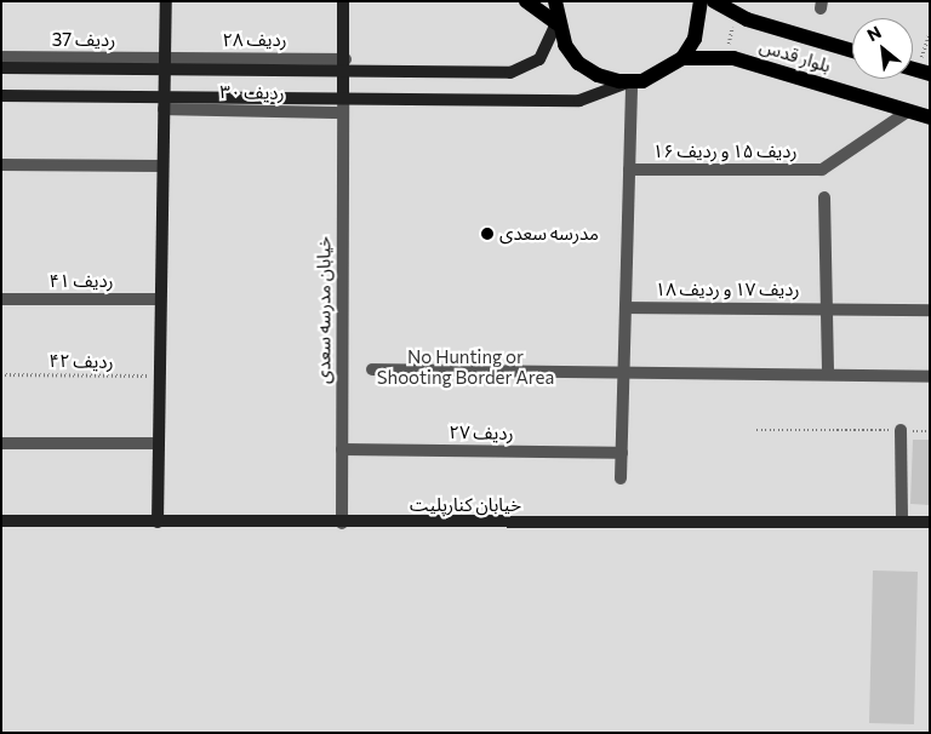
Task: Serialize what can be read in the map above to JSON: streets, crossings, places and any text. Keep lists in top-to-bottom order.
{
  "streets": {
    "main road": ["بلوار قدس"],
    "street": [
      "ردیف 37",
      "ردیف ۳۰",
      "ردیف ۱۵ و ردیف ۱۶",
      "ردیف ۴۱",
      "ردیف ۱۷ و ردیف ۱۸",
      "خیابان مدرسه سعدی",
      "ردیف ۲۷",
      "خیابان کنارپلیت"
    ],
    "path": ["ردیف ۴۲"]
  },
  "crossings": [
    ["بلوار قدس", "ردیف ۱۵ و ردیف ۱۶"],
    ["ردیف ۳۰", "خیابان مدرسه سعدی"],
    ["خیابان مدرسه سعدی", "ردیف ۲۷"],
    ["خیابان مدرسه سعدی", "خیابان کنارپلیت"]
  ],
  "parks": ["No Hunting or Shooting Border Area"],
  "places": ["مدرسه سعدی"],
  "north": "top left"
}
